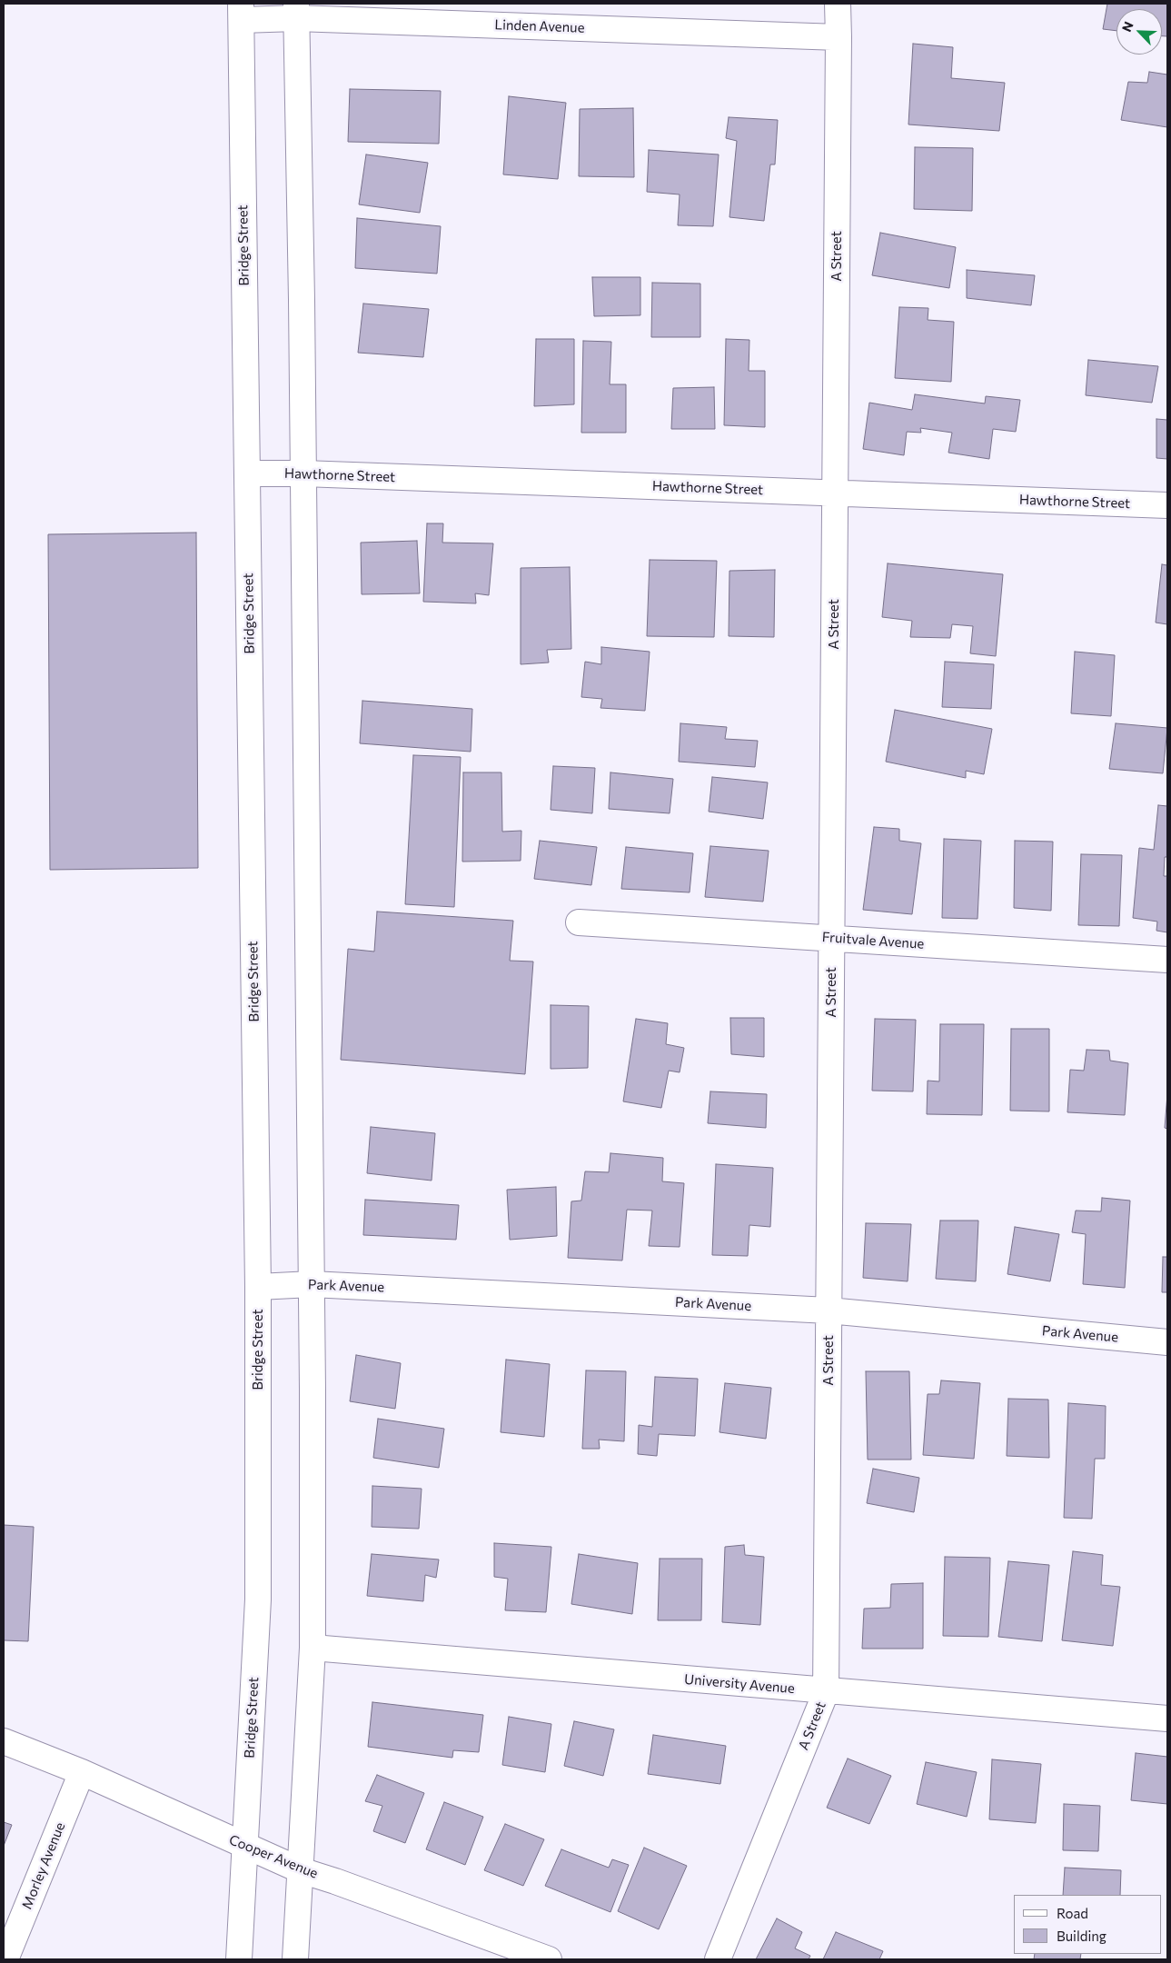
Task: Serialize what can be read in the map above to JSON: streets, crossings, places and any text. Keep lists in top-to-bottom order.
{
  "streets": {
    "street": [
      "Linden Avenue",
      "Bridge Street",
      "A Street",
      "Hawthorne Street",
      "Fruitvale Avenue",
      "Park Avenue",
      "University Avenue",
      "Cooper Avenue",
      "Morley Avenue"
    ]
  },
  "crossings": [
    ["Linden Avenue", "Bridge Street"],
    ["Linden Avenue", "A Street"],
    ["Bridge Street", "Hawthorne Street"],
    ["Bridge Street", "Park Avenue"],
    ["Bridge Street", "Cooper Avenue"],
    ["A Street", "Hawthorne Street"],
    ["A Street", "Fruitvale Avenue"],
    ["A Street", "Park Avenue"],
    ["A Street", "University Avenue"],
    ["Cooper Avenue", "Morley Avenue"]
  ],
  "legend": ["Road", "Building"],
  "north": "top left"
}
